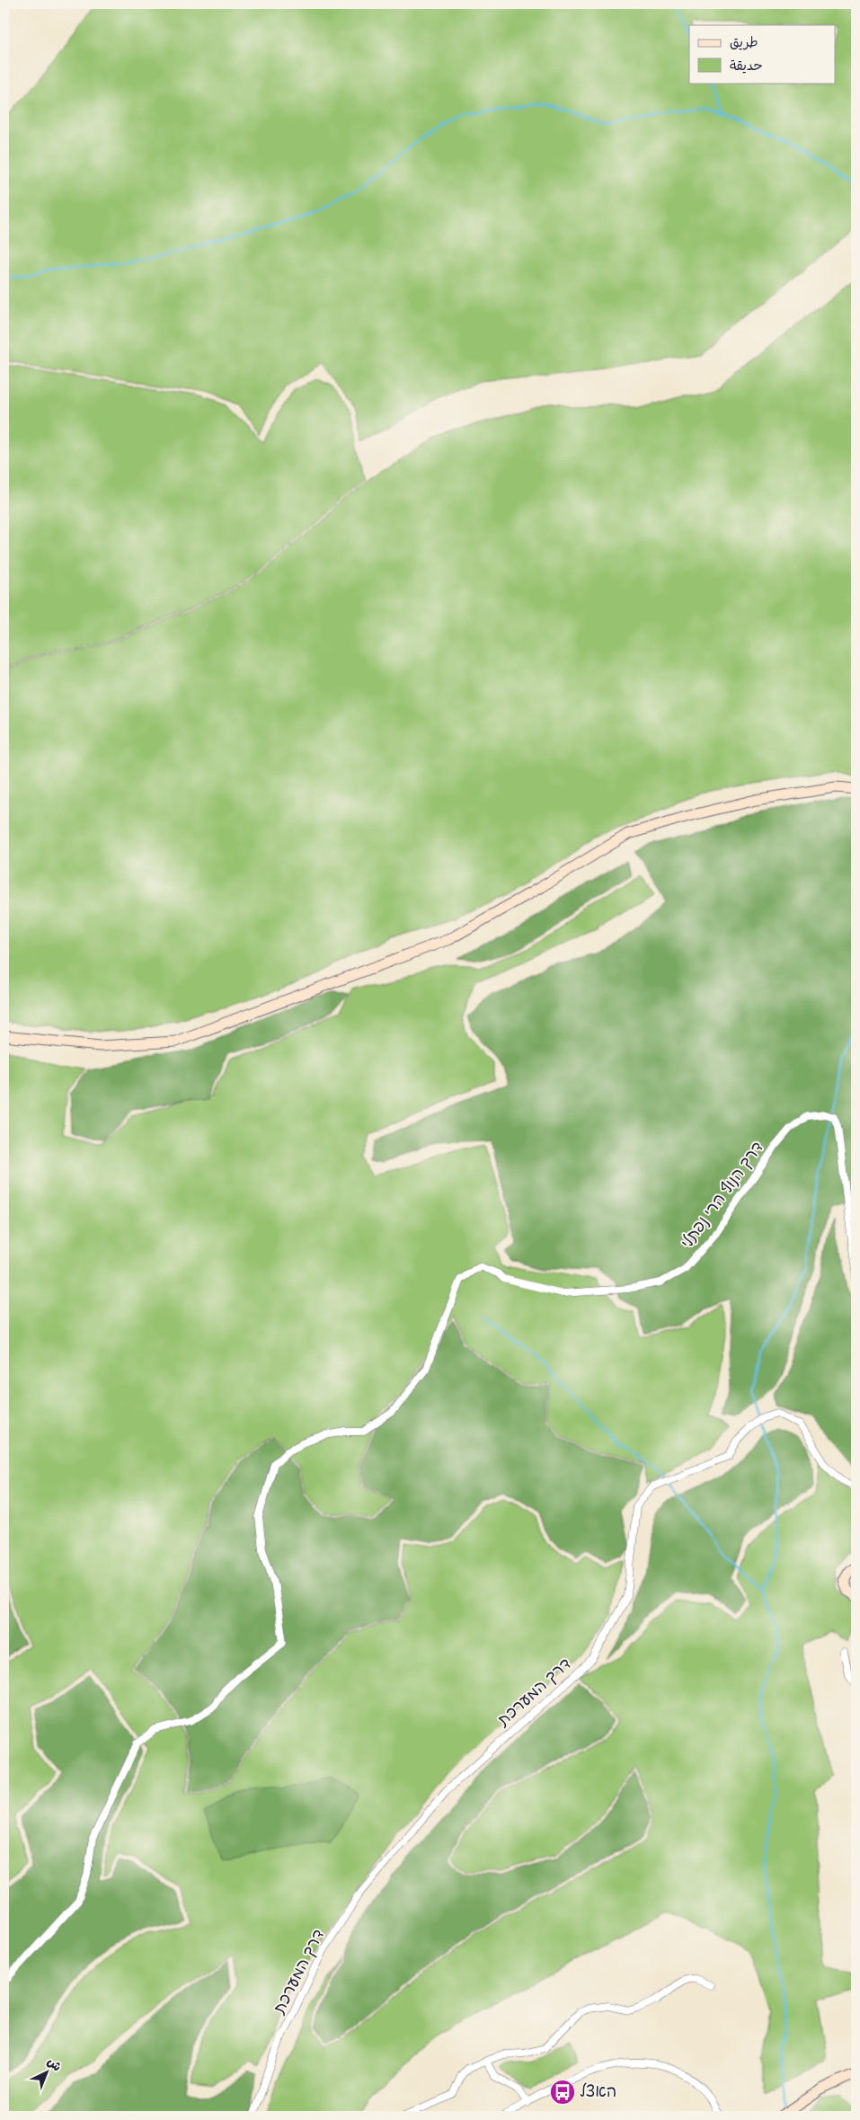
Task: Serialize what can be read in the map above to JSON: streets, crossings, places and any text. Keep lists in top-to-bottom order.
{
  "streets": {
    "street": ["דרך הנוף הרי נפתלי", "דרך המערכת"]
  },
  "places": {
    "bus stop": ["האצל"]
  },
  "legend": ["طريق", "حديقة"],
  "north": "top right"
}
